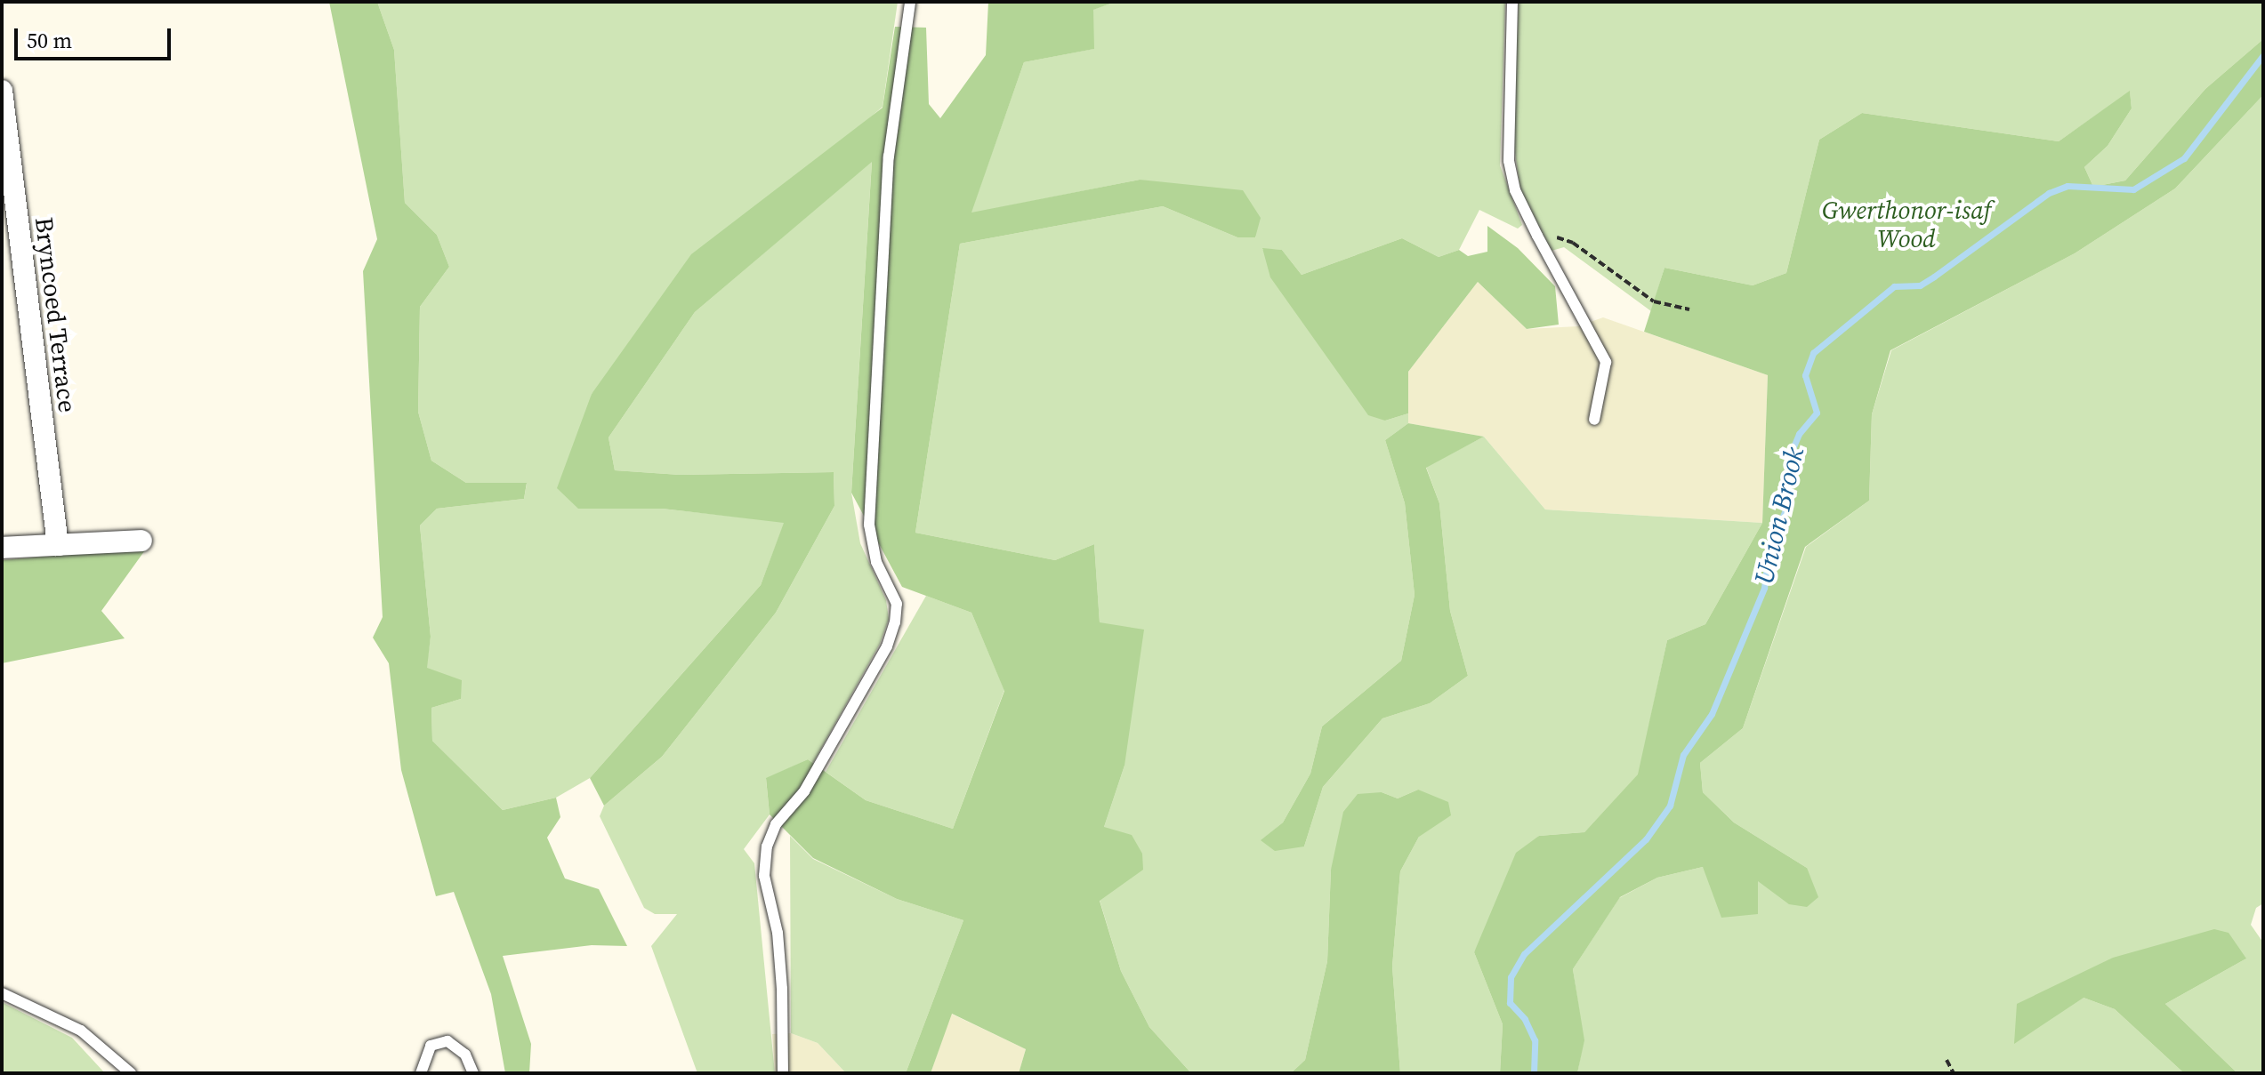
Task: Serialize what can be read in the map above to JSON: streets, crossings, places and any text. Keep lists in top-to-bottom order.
{
  "streets": {
    "street": ["Bryncoed Terrace"]
  },
  "water": ["Union Brook"],
  "parks": ["Gwerthonor-isaf Wood"],
  "scale_bar": "50 m"
}
